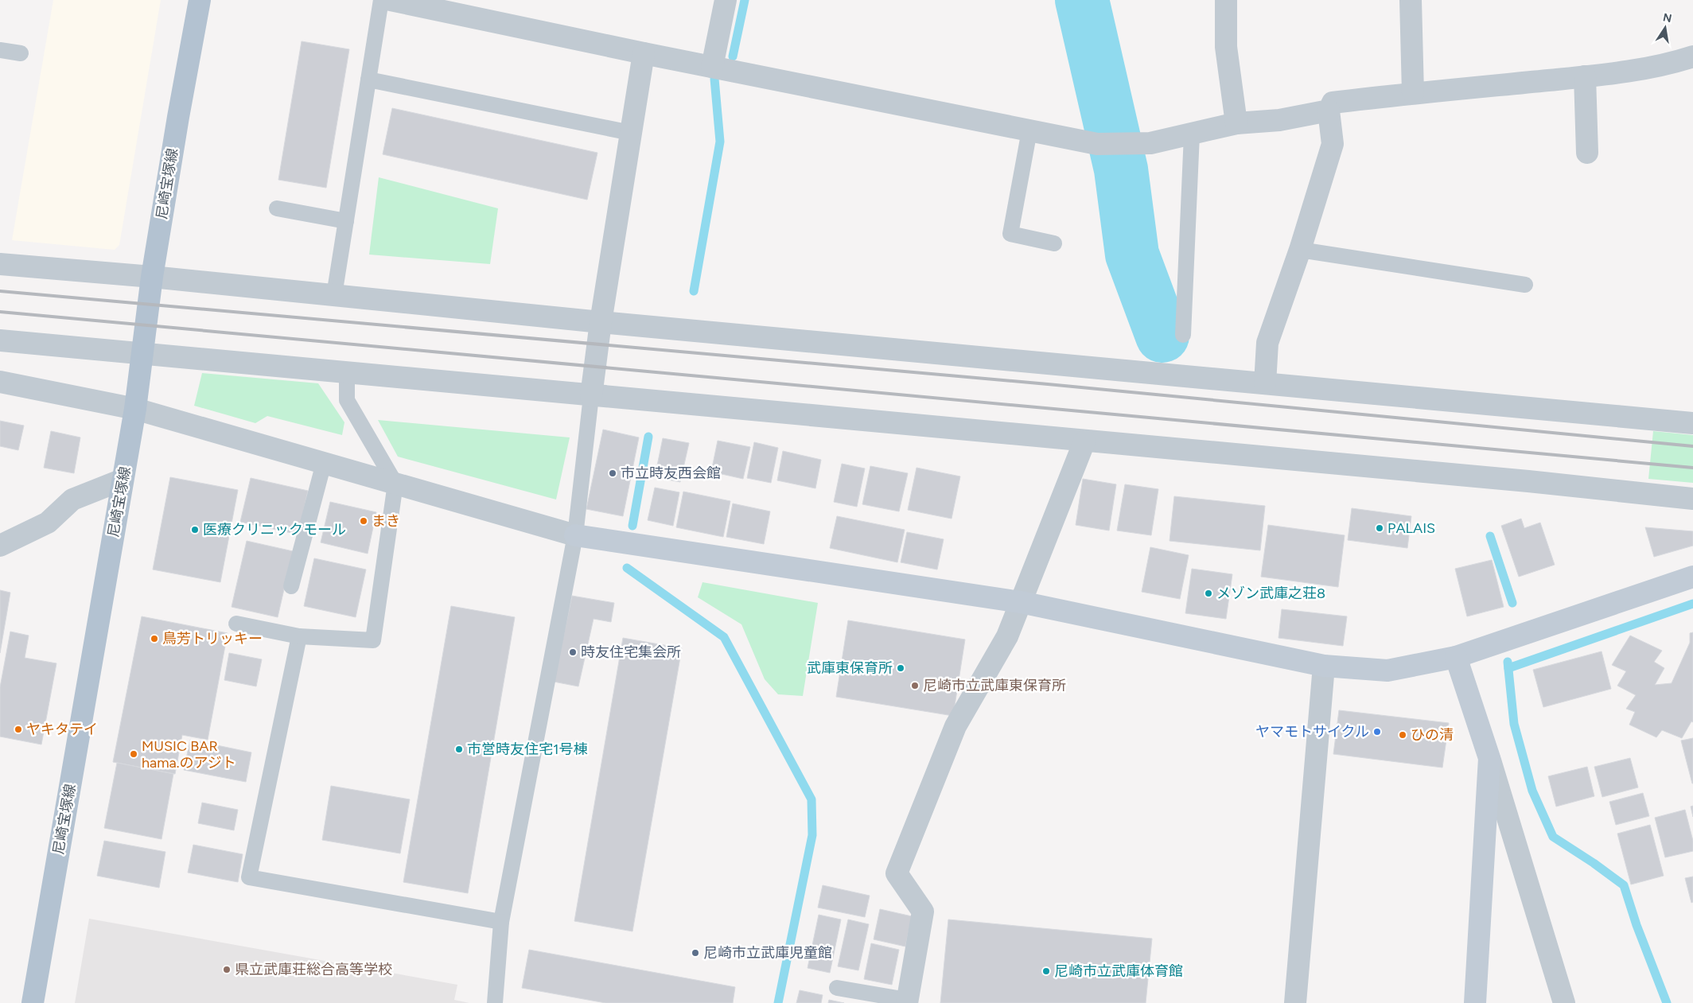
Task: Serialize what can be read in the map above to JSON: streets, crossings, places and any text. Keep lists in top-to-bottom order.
{
  "streets": {
    "main road": ["尼崎宝塚線"]
  },
  "places": [
    "市立時友西会館",
    "まき",
    "PALAIS",
    "医療クリニックモール",
    "メゾン武庫之荘8",
    "鳥芳トリッキー",
    "時友住宅集会所",
    "武庫東保育所",
    "尼崎市立武庫東保育所",
    "ヤキタテイ",
    "ヤマモトサイクル",
    "ひの清",
    "市営時友住宅1号棟",
    "MUSIC BAR hama.のアジト",
    "尼崎市立武庫児童館",
    "県立武庫荘総合高等学校",
    "尼崎市立武庫体育館"
  ],
  "north": "top"
}
